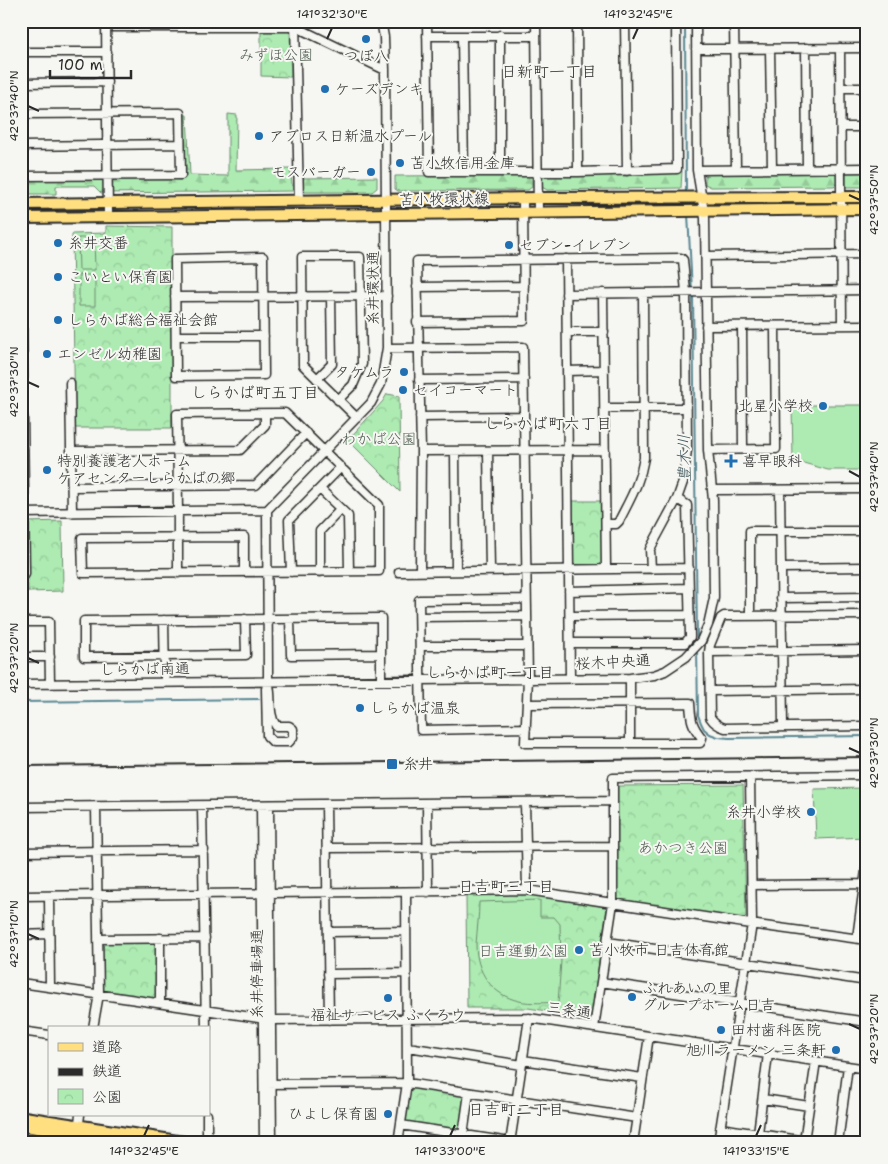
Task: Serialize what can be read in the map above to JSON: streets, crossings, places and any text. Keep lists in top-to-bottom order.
{
  "streets": {
    "main road": ["苫小牧環状線"],
    "street": [
      "糸井環状通",
      "桜木中央通",
      "しらかば南通",
      "糸井停車場通",
      "三条通"
    ]
  },
  "crossings": [
    ["苫小牧環状線", "糸井環状通"],
    ["苫小牧環状線", "桜木中央通"],
    ["桜木中央通", "しらかば南通"],
    ["糸井停車場通", "三条通"]
  ],
  "districts": [
    "日新町一丁目",
    "しらかば町五丁目",
    "しらかば町六丁目",
    "しらかば町一丁目",
    "日吉町三丁目",
    "日吉町二丁目"
  ],
  "water": ["豊木川"],
  "parks": [
    "みずほ公園",
    "わかば公園",
    "あかつき公園",
    "日吉運動公園"
  ],
  "places": {
    "other": [
      "つぼ八",
      "ケーズデンキ",
      "アブロス日新温水プール",
      "苫小牧信用金庫",
      "モスバーガー",
      "糸井交番",
      "セブン-イレブン",
      "こいとい保育園",
      "しらかば総合福祉会館",
      "エンゼル幼稚園",
      "タケムラ",
      "セイコーマート",
      "北星小学校",
      "特別養護老人ホーム ケアセンターしらかばの郷",
      "しらかば温泉",
      "糸井小学校",
      "苫小牧市 日吉体育館",
      "ふれあいの里 グループホーム日吉",
      "福祉サービス ふくろウ",
      "田村歯科医院",
      "旭川ラーメン 三条軒",
      "ひよし保育園"
    ],
    "health": ["喜早眼科"],
    "transit": ["糸井"]
  },
  "legend": ["道路", "鉄道", "公園"],
  "scale_bar": "100 m",
  "coordinates": [
    "141°32'30\"E",
    "141°32'45\"E",
    "42°37'40\"N",
    "42°37'50\"N",
    "42°37'30\"N",
    "42°37'20\"N",
    "42°37'10\"N",
    "141°33'00\"E",
    "141°33'15\"E"
  ]
}
